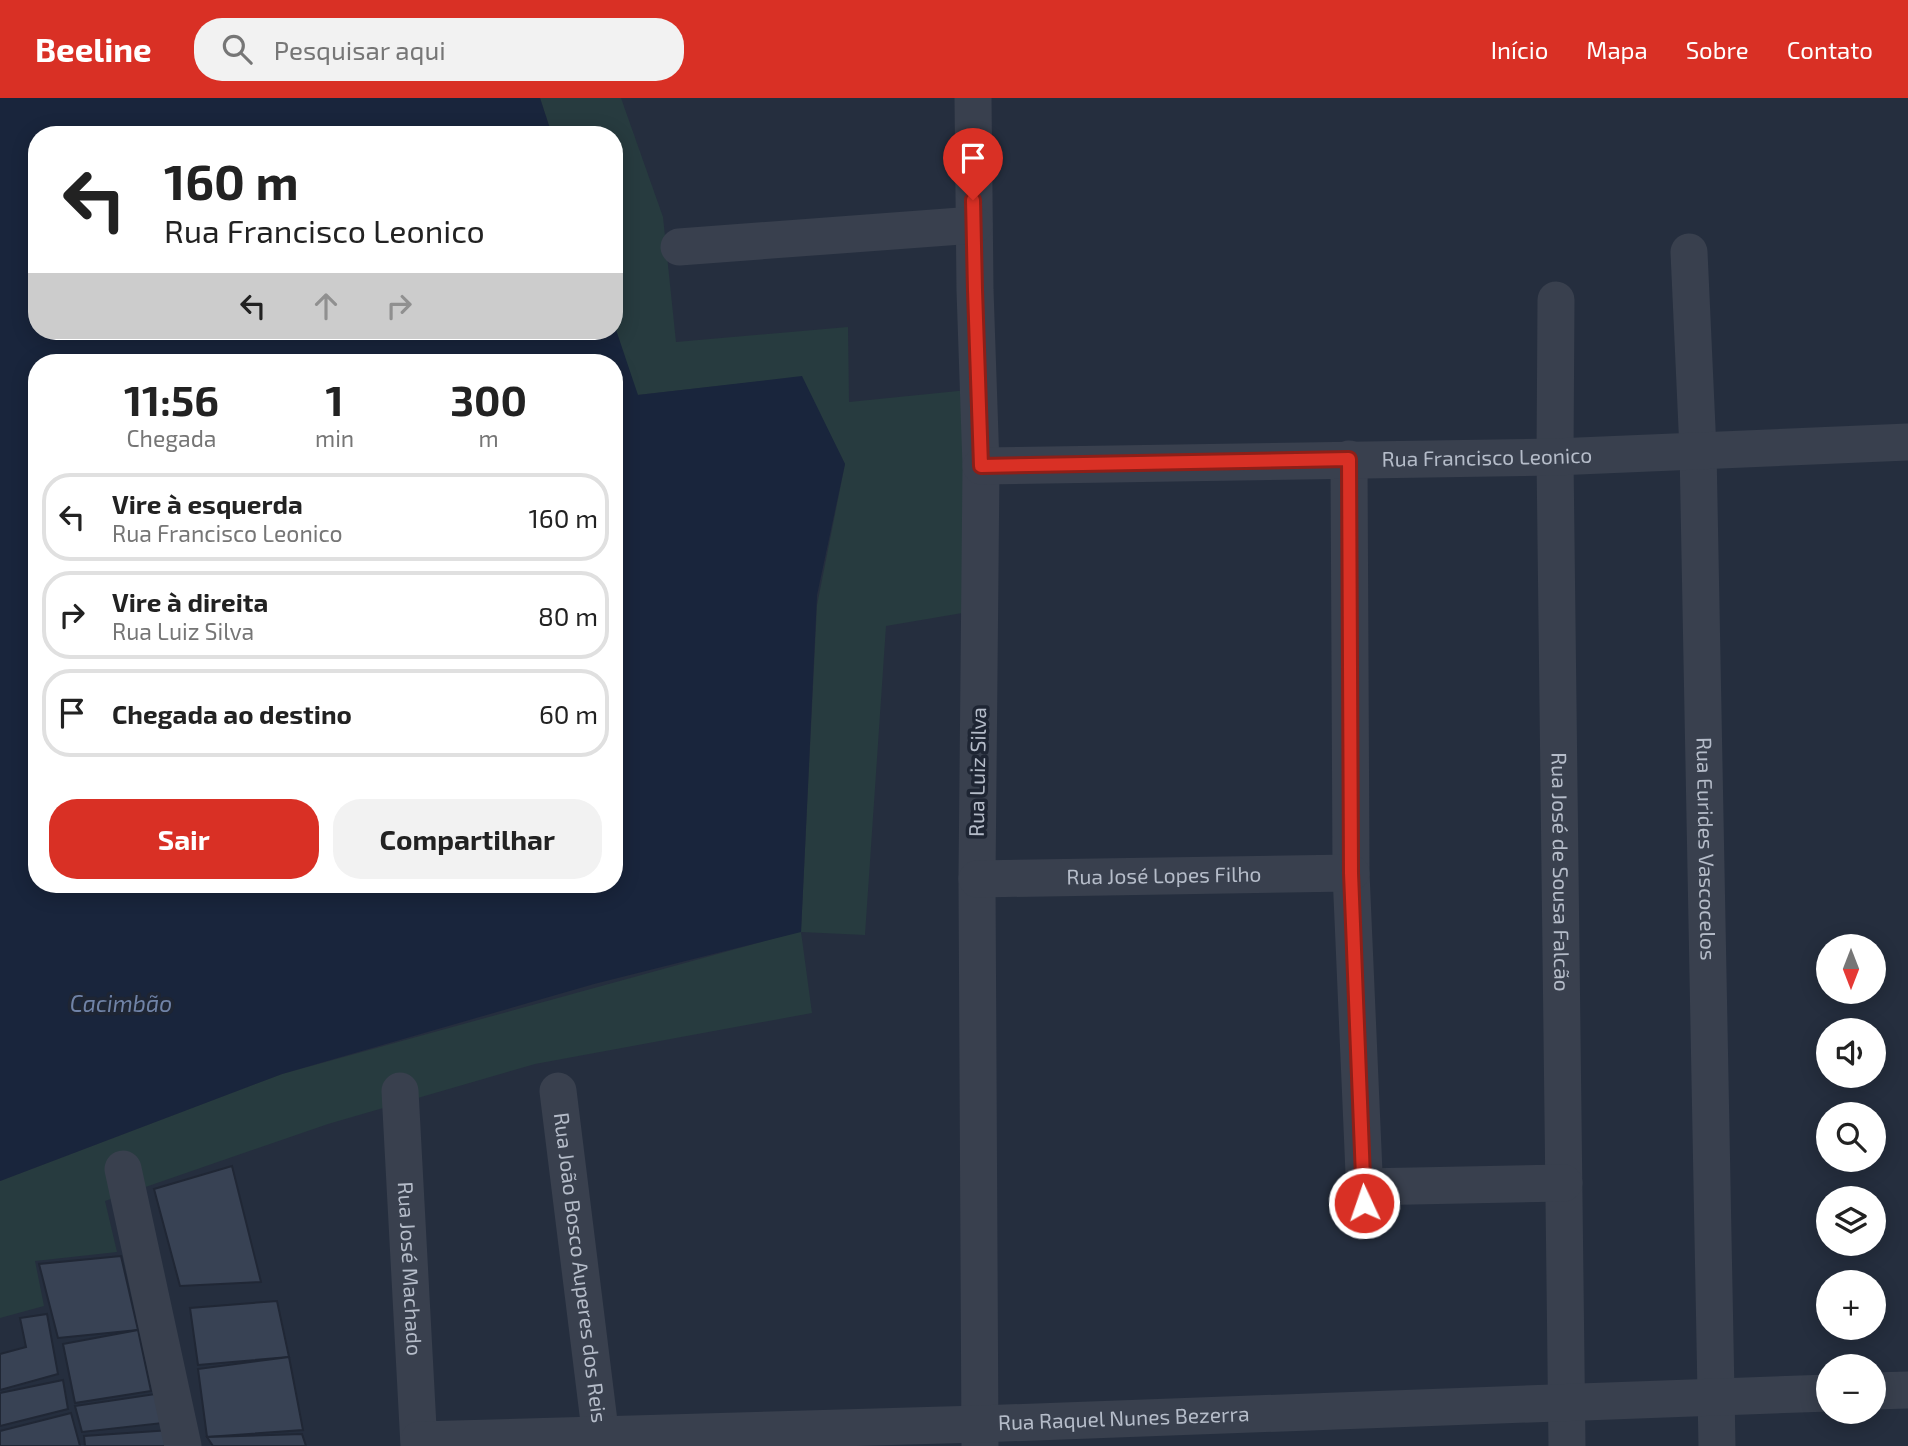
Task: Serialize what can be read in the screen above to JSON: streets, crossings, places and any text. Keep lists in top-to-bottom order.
{
  "streets": {
    "street": [
      "Rua Francisco Leonico",
      "Rua Luiz Silva",
      "Rua Eurides Vascocelos",
      "Rua José de Sousa Falcão",
      "Rua José Lopes Filho",
      "Rua João Bosco Auperes dos Reis",
      "Rua José Machado",
      "Rua Raquel Nunes Bezerra"
    ]
  },
  "crossings": [
    ["Rua Francisco Leonico", "Rua Luiz Silva"],
    ["Rua Francisco Leonico", "Rua Eurides Vascocelos"],
    ["Rua Francisco Leonico", "Rua José de Sousa Falcão"],
    ["Rua Luiz Silva", "Rua José Lopes Filho"],
    ["Rua Luiz Silva", "Rua Raquel Nunes Bezerra"],
    ["Rua Eurides Vascocelos", "Rua Raquel Nunes Bezerra"],
    ["Rua José de Sousa Falcão", "Rua Raquel Nunes Bezerra"],
    ["Rua João Bosco Auperes dos Reis", "Rua Raquel Nunes Bezerra"],
    ["Rua José Machado", "Rua Raquel Nunes Bezerra"]
  ],
  "water": ["Cacimbão"],
  "north": "bottom",
  "page": {
    "header": "Beeline",
    "search": "Pesquisar aqui",
    "nav": [
      "Início",
      "Mapa",
      "Sobre",
      "Contato"
    ],
    "turn": ["160 m", "Rua Francisco Leonico"],
    "eta": [
      "11:56",
      "Chegada",
      "1",
      "min",
      "300",
      "m"
    ],
    "list": [
      {
        "name": "Vire à esquerda",
        "note": "Rua Francisco Leonico",
        "value": "160 m"
      },
      {
        "name": "Vire à direita",
        "note": "Rua Luiz Silva",
        "value": "80 m"
      },
      {
        "name": "Chegada ao destino",
        "value": "60 m"
      }
    ],
    "buttons": ["Sair", "Compartilhar"],
    "map_buttons": ["+", "−"]
  }
}
